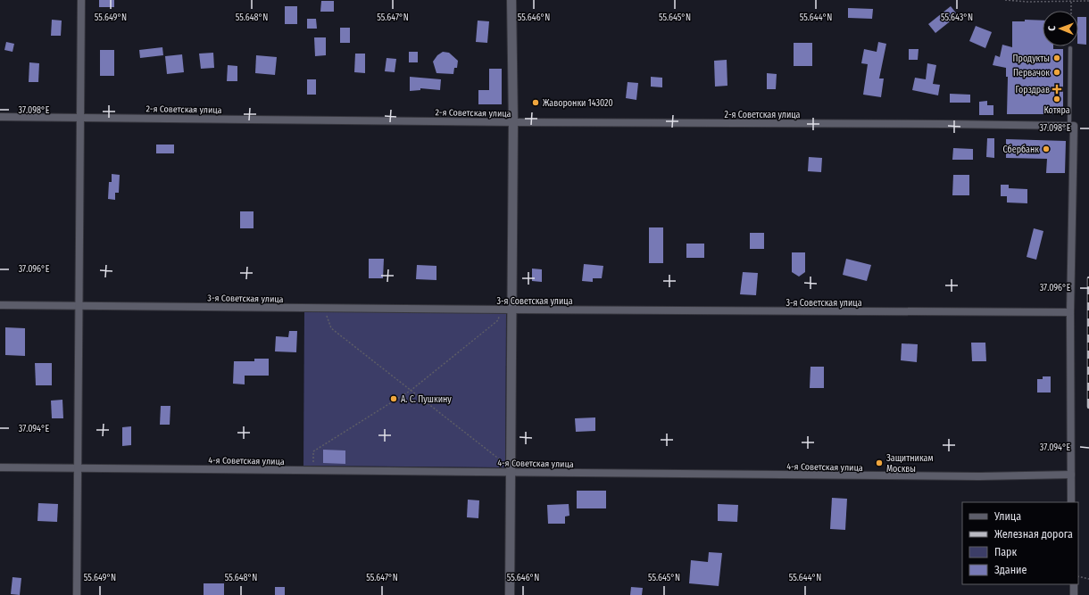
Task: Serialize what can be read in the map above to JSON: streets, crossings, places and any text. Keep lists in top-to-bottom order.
{
  "streets": {
    "street": ["2-я Советская улица", "3-я Советская улица", "4-я Советская улица"]
  },
  "places": {
    "other": [
      "Продукты",
      "Первачок",
      "Котяра",
      "Жаворонки 143020",
      "Сбербанк",
      "А. С. Пушкину",
      "Защитникам Москвы"
    ],
    "health": ["Горздрав"]
  },
  "legend": [
    "Улица",
    "Железная дорога",
    "Парк",
    "Здание"
  ],
  "north": "left",
  "coordinates": [
    "55.649°N",
    "55.648°N",
    "55.647°N",
    "55.646°N",
    "55.645°N",
    "55.644°N",
    "55.643°N",
    "37.098°E",
    "37.096°E",
    "37.094°E"
  ]
}
